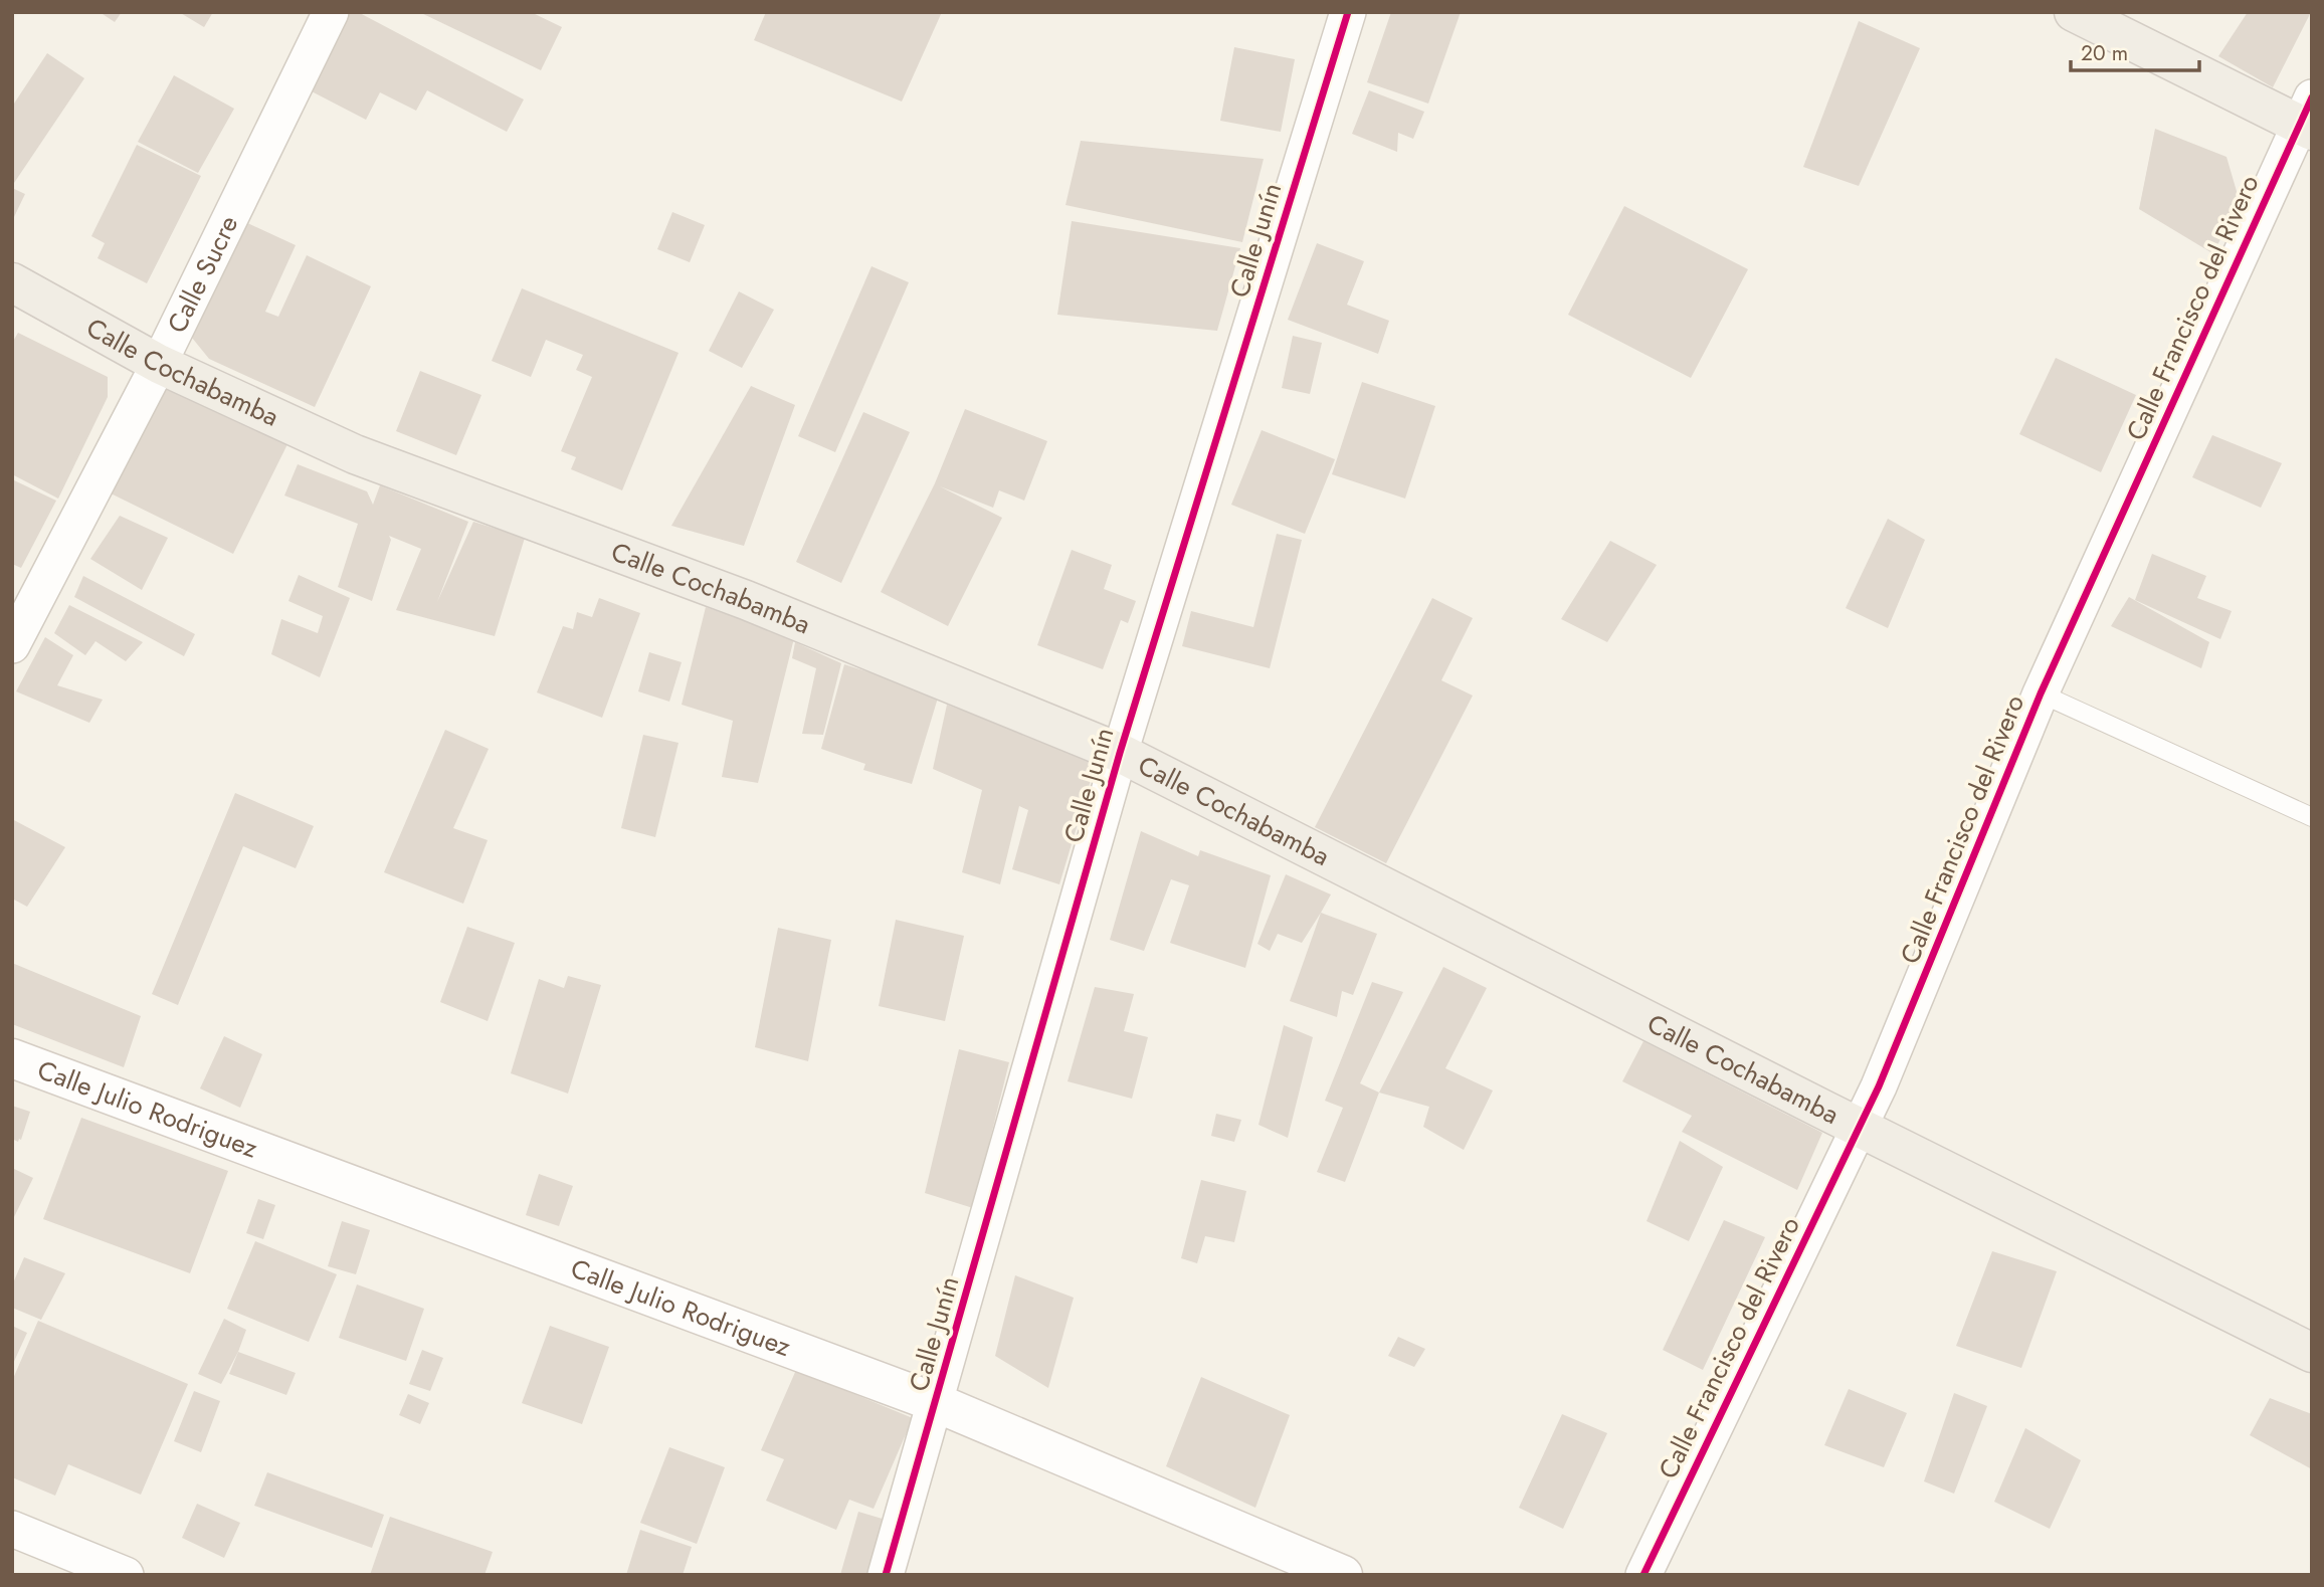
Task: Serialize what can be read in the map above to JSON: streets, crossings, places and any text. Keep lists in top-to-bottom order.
{
  "streets": {
    "main road": ["Calle Cochabamba", "Calle Julio Rodriguez"],
    "street": ["Calle Junín", "Calle Sucre", "Calle Francisco del Rivero"]
  },
  "crossings": [
    ["Calle Junín", "Calle Cochabamba"],
    ["Calle Junín", "Calle Julio Rodriguez"],
    ["Calle Sucre", "Calle Cochabamba"],
    ["Calle Francisco del Rivero", "Calle Cochabamba"]
  ],
  "scale_bar": "20 m"
}
